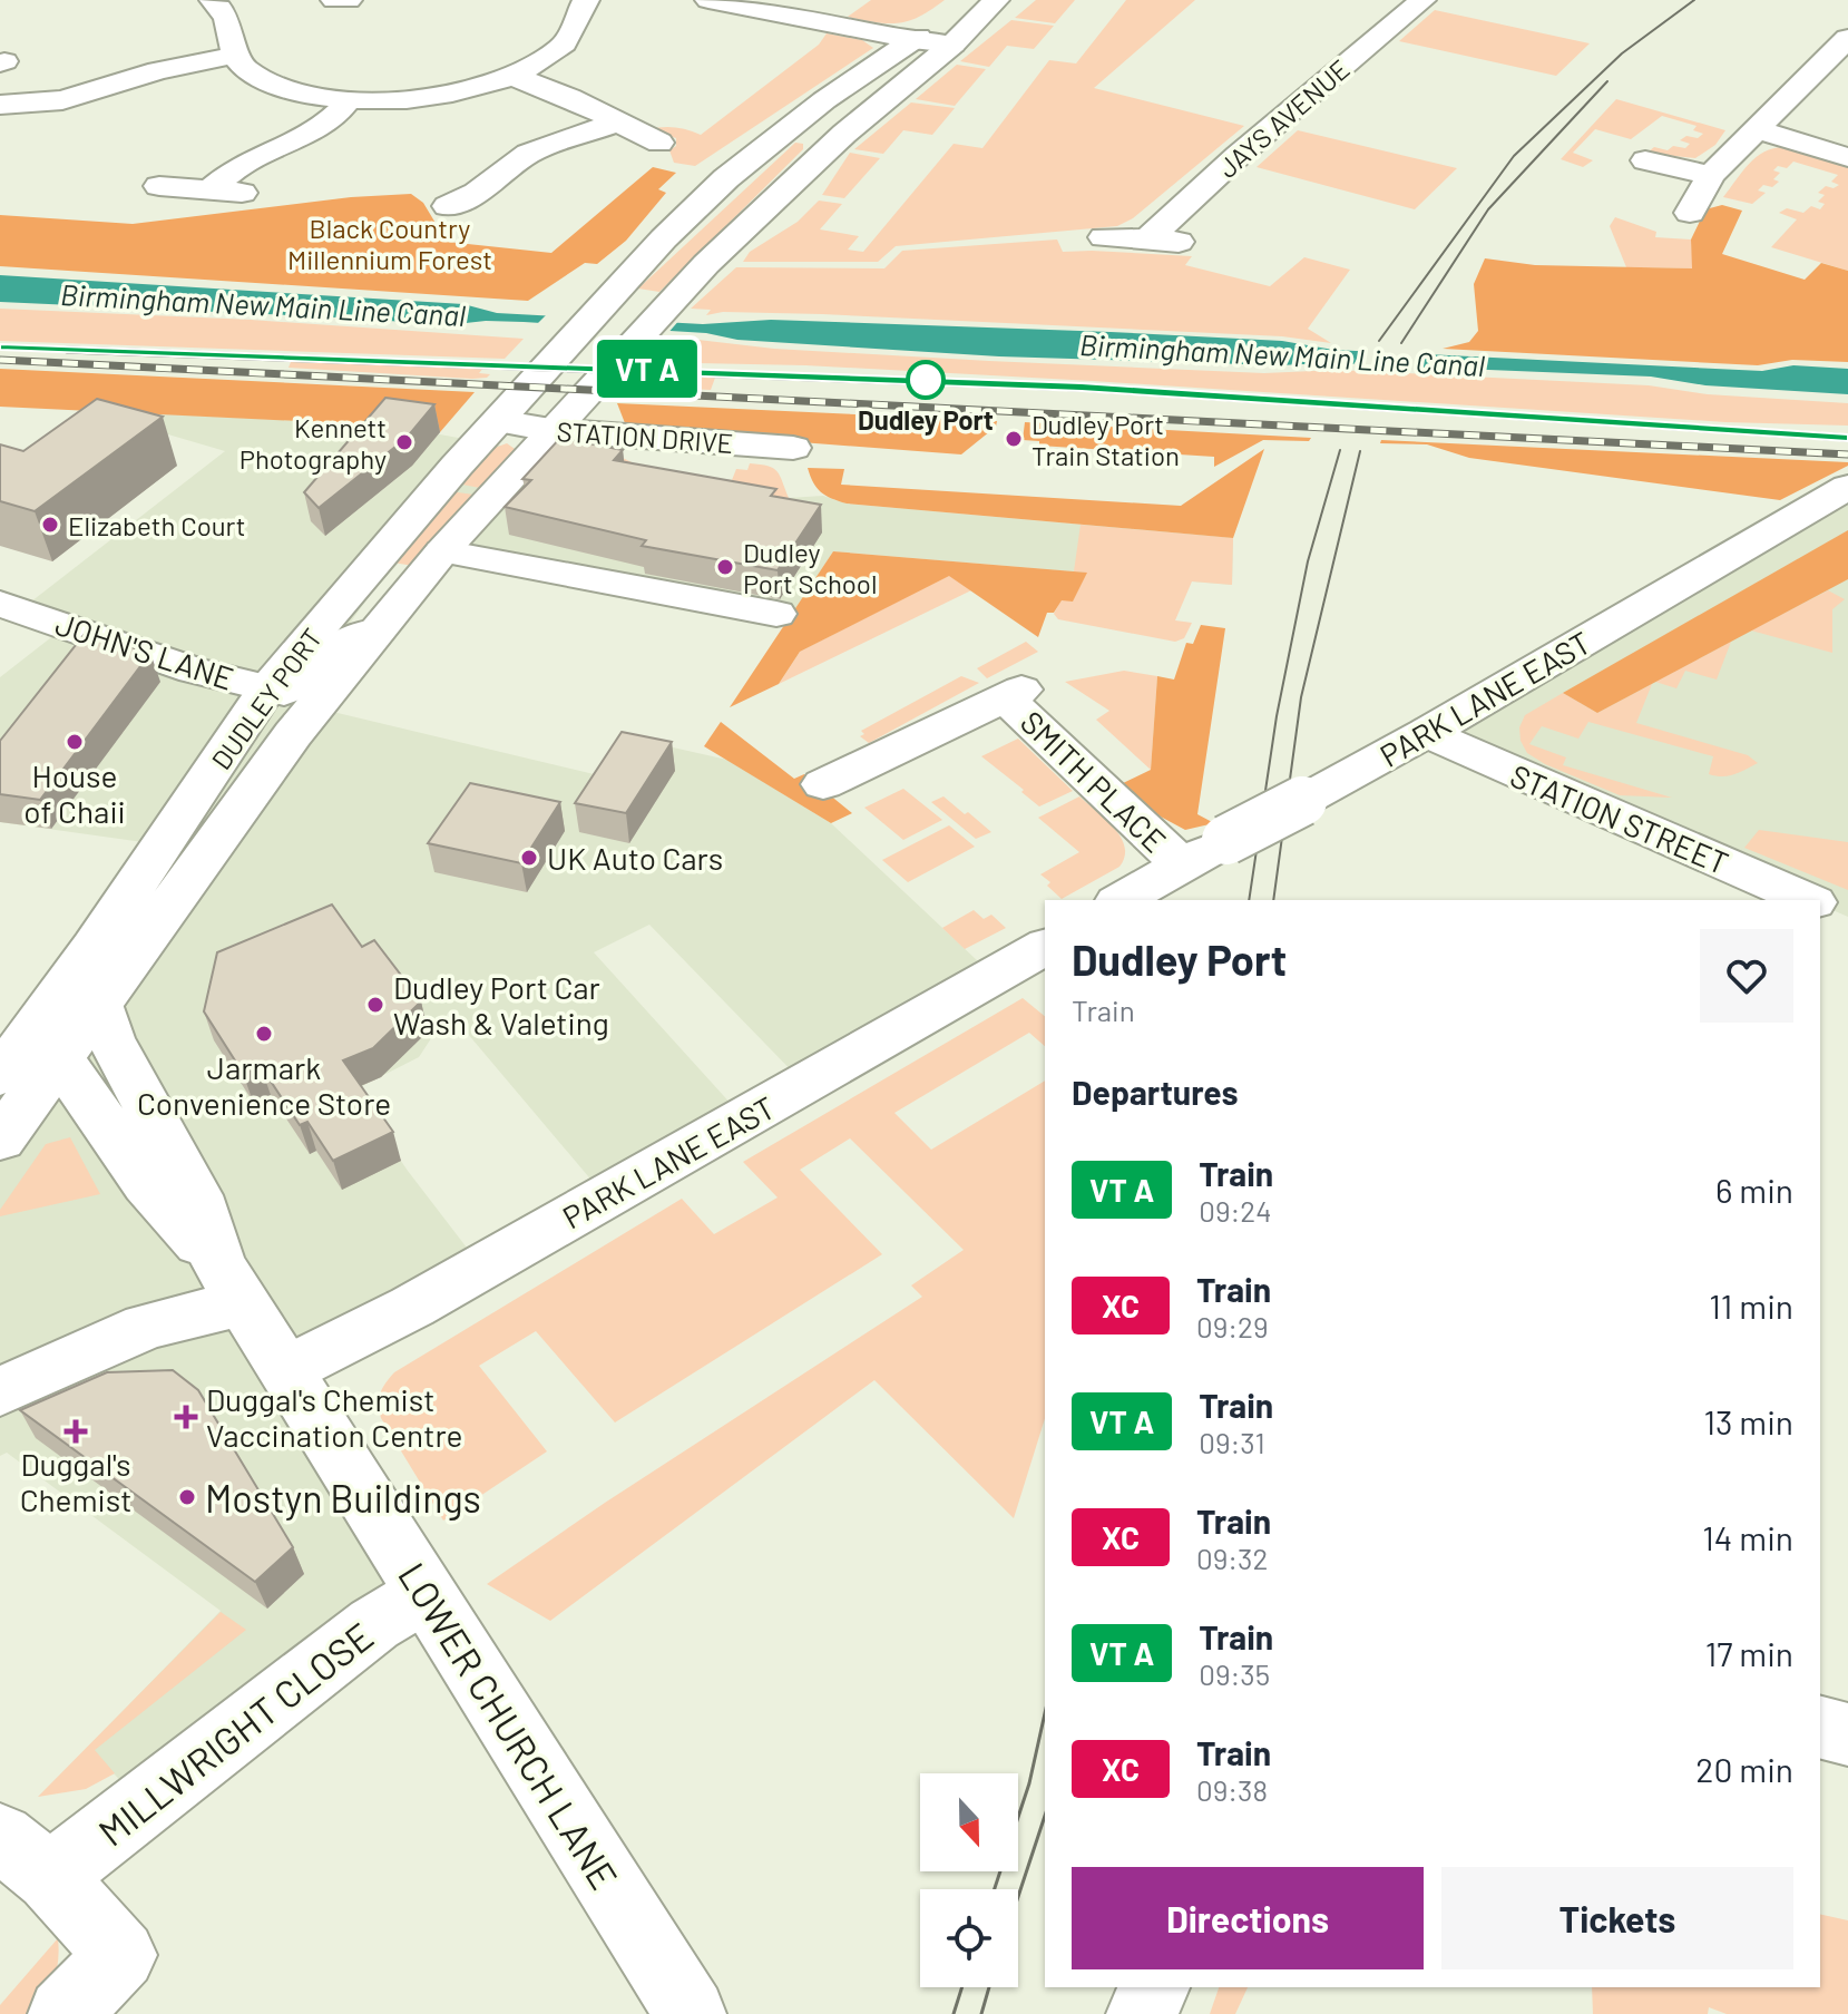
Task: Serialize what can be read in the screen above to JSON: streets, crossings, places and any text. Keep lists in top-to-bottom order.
{
  "streets": {
    "main road": [
      "JAYS AVENUE",
      "STATION DRIVE",
      "JOHN'S LANE",
      "DUDLEY PORT",
      "PARK LANE EAST",
      "SMITH PLACE",
      "STATION STREET",
      "LOWER CHURCH LANE",
      "MILLWRIGHT CLOSE"
    ]
  },
  "crossings": [
    ["STATION DRIVE", "DUDLEY PORT"],
    ["JOHN'S LANE", "DUDLEY PORT"],
    ["PARK LANE EAST", "SMITH PLACE"],
    ["PARK LANE EAST", "STATION STREET"],
    ["PARK LANE EAST", "LOWER CHURCH LANE"],
    ["LOWER CHURCH LANE", "MILLWRIGHT CLOSE"]
  ],
  "water": ["Birmingham New Main Line Canal"],
  "parks": ["Black Country Millennium Forest"],
  "places": {
    "other": [
      "Dudley Port",
      "Dudley Port Train Station",
      "Kennett Photography",
      "Elizabeth Court",
      "Dudley Port School",
      "House of Chaii",
      "UK Auto Cars",
      "Dudley Port Car Wash & Valeting",
      "Jarmark Convenience Store",
      "Mostyn Buildings"
    ],
    "health": ["Duggal's Chemist Vaccination Centre", "Duggal's Chemist"]
  },
  "north": "bottom",
  "page": {
    "on_map": "VT A",
    "heading": [
      ["Dudley Port", "Train"],
      "Departures"
    ],
    "list": [
      {
        "mark": "VT A",
        "name": "Train",
        "note": "09:24",
        "value": "6 min"
      },
      {
        "mark": "XC",
        "name": "Train",
        "note": "09:29",
        "value": "11 min"
      },
      {
        "mark": "VT A",
        "name": "Train",
        "note": "09:31",
        "value": "13 min"
      },
      {
        "mark": "XC",
        "name": "Train",
        "note": "09:32",
        "value": "14 min"
      },
      {
        "mark": "VT A",
        "name": "Train",
        "note": "09:35",
        "value": "17 min"
      },
      {
        "mark": "XC",
        "name": "Train",
        "note": "09:38",
        "value": "20 min"
      }
    ],
    "buttons": ["Directions", "Tickets"]
  }
}
